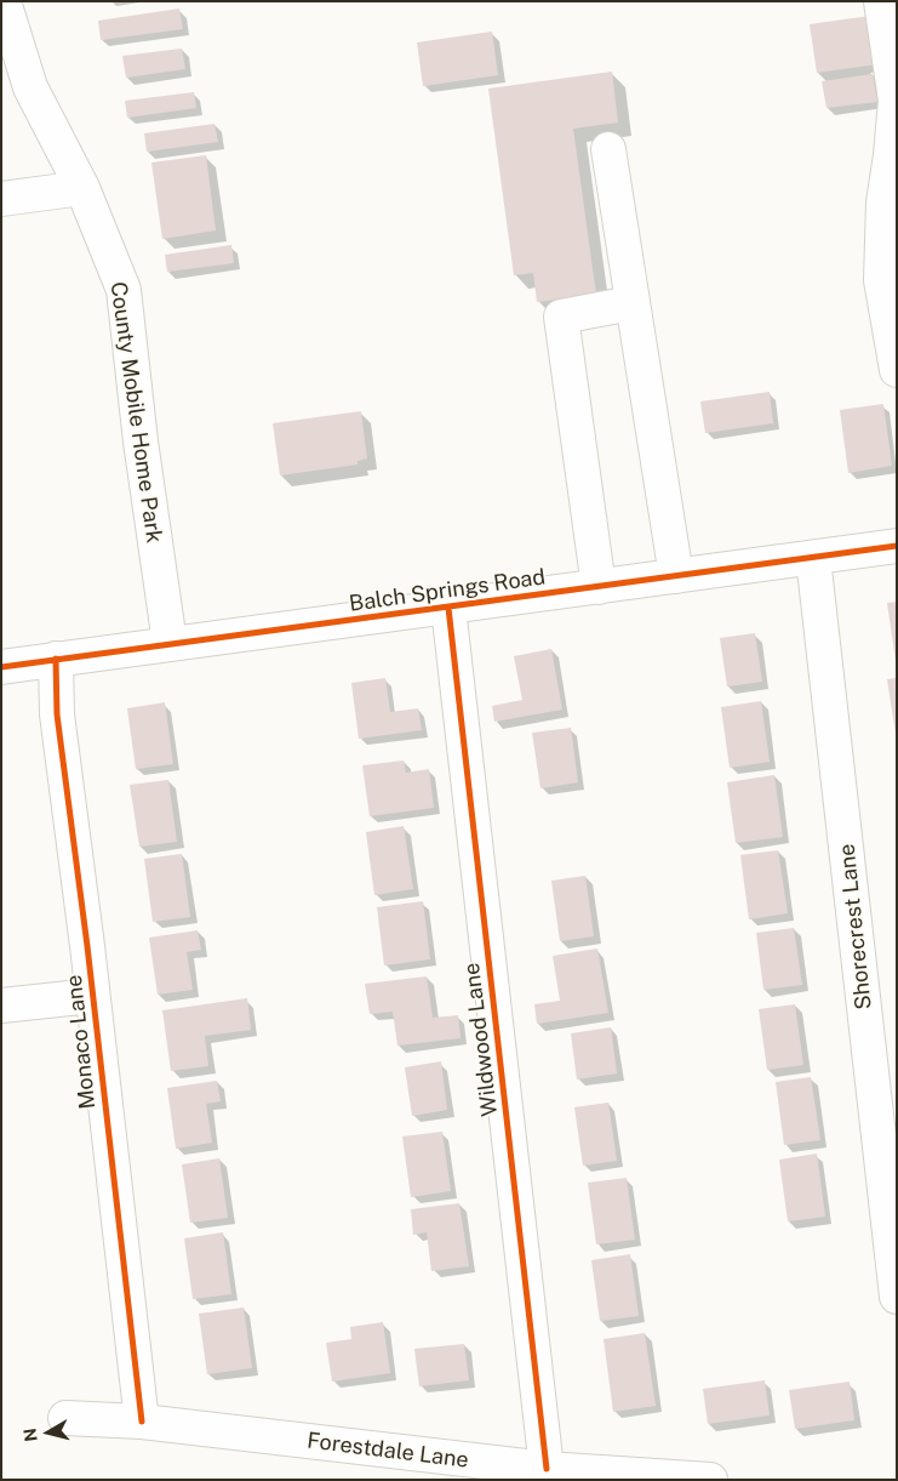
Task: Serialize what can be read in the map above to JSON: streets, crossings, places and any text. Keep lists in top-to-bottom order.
{
  "streets": {
    "street": [
      "County Mobile Home Park",
      "Balch Springs Road",
      "Shorecrest Lane",
      "Wildwood Lane",
      "Monaco Lane",
      "Forestdale Lane"
    ]
  },
  "crossings": [
    ["County Mobile Home Park", "Balch Springs Road"],
    ["Balch Springs Road", "Shorecrest Lane"],
    ["Balch Springs Road", "Wildwood Lane"],
    ["Balch Springs Road", "Monaco Lane"],
    ["Wildwood Lane", "Forestdale Lane"],
    ["Monaco Lane", "Forestdale Lane"]
  ],
  "north": "left"
}
